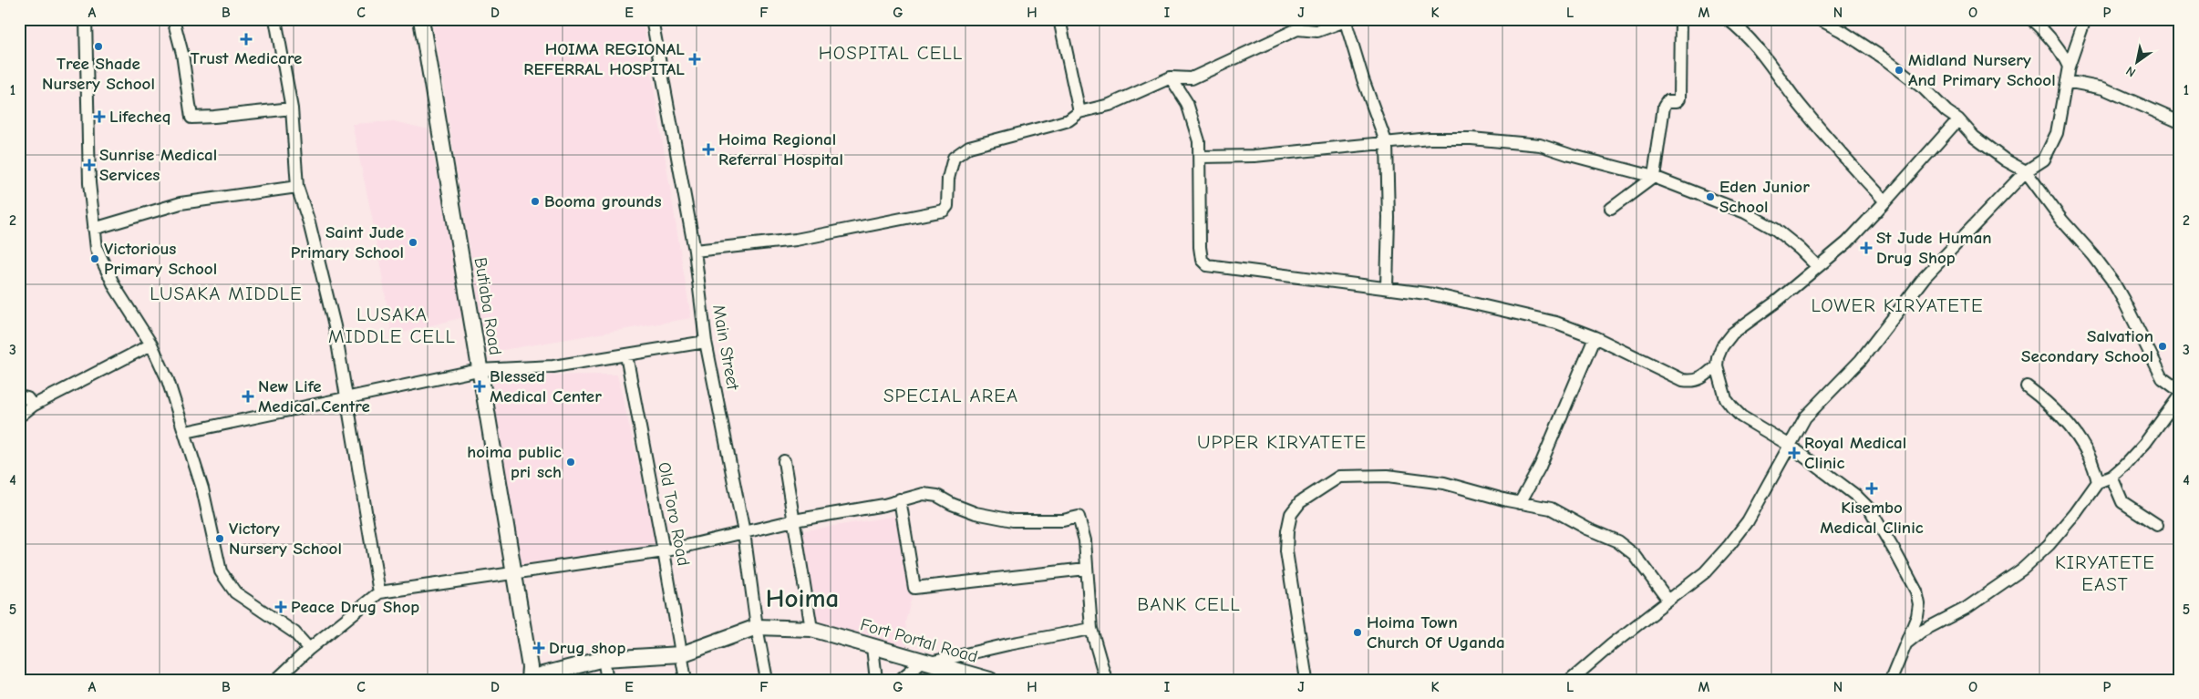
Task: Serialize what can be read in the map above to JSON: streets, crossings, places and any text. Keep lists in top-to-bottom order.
{
  "streets": {
    "main road": ["Butiaba Road", "Fort Portal Road"],
    "street": ["Main Street", "Old Toro Road"]
  },
  "crossings": [
    ["Main Street", "Fort Portal Road"]
  ],
  "districts": [
    "HOSPITAL CELL",
    "LUSAKA MIDDLE",
    "LOWER KIRYATETE",
    "LUSAKA MIDDLE CELL",
    "SPECIAL AREA",
    "UPPER KIRYATETE",
    "KIRYATETE EAST",
    "Hoima",
    "BANK CELL"
  ],
  "places": {
    "health": [
      "Trust Medicare",
      "HOIMA REGIONAL REFERRAL HOSPITAL",
      "Lifecheq",
      "Hoima Regional Referral Hospital",
      "Sunrise Medical Services",
      "St Jude Human Drug Shop",
      "Blessed Medical Center",
      "New Life Medical Centre",
      "Royal Medical Clinic",
      "Kisembo Medical Clinic",
      "Peace Drug Shop",
      "Drug shop"
    ],
    "other": [
      "Tree Shade Nursery School",
      "Midland Nursery And Primary School",
      "Eden Junior School",
      "Booma grounds",
      "Saint Jude Primary School",
      "Victorious Primary School",
      "Salvation Secondary School",
      "hoima public pri sch",
      "Victory Nursery School",
      "Hoima Town Church Of Uganda"
    ]
  },
  "north": "bottom left",
  "grid": {
    "columns": [
      "A",
      "B",
      "C",
      "D",
      "E",
      "F",
      "G",
      "H",
      "I",
      "J",
      "K",
      "L",
      "M",
      "N",
      "O",
      "P"
    ],
    "rows": [
      "1",
      "2",
      "3",
      "4",
      "5"
    ]
  }
}
